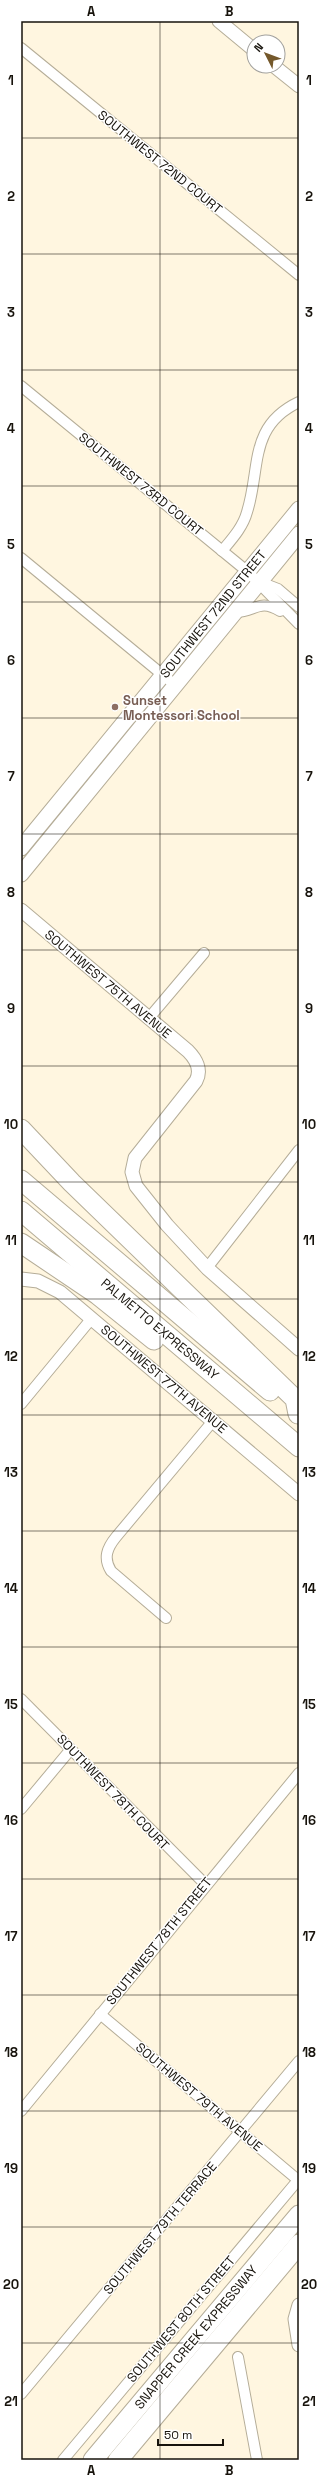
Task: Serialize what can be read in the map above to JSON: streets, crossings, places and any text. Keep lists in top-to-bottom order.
{
  "streets": {
    "highway": ["PALMETTO EXPRESSWAY", "SNAPPER CREEK EXPRESSWAY"],
    "main road": ["SOUTHWEST 72ND STREET"],
    "street": [
      "SOUTHWEST 72ND COURT",
      "SOUTHWEST 73RD COURT",
      "SOUTHWEST 75TH AVENUE",
      "SOUTHWEST 77TH AVENUE",
      "SOUTHWEST 78TH COURT",
      "SOUTHWEST 78TH STREET",
      "SOUTHWEST 79TH AVENUE",
      "SOUTHWEST 79TH TERRACE",
      "SOUTHWEST 80TH STREET"
    ]
  },
  "crossings": [
    ["SOUTHWEST 73RD COURT", "SOUTHWEST 72ND STREET"],
    ["SOUTHWEST 78TH COURT", "SOUTHWEST 78TH STREET"],
    ["SOUTHWEST 78TH STREET", "SOUTHWEST 79TH AVENUE"],
    ["SOUTHWEST 79TH AVENUE", "SOUTHWEST 79TH TERRACE"],
    ["SOUTHWEST 79TH AVENUE", "SOUTHWEST 80TH STREET"]
  ],
  "places": ["Sunset Montessori School"],
  "scale_bar": "50 m",
  "north": "top left",
  "grid": {
    "columns": ["A", "B"],
    "rows": [
      "1",
      "2",
      "3",
      "4",
      "5",
      "6",
      "7",
      "8",
      "9",
      "10",
      "11",
      "12",
      "13",
      "14",
      "15",
      "16",
      "17",
      "18",
      "19",
      "20",
      "21"
    ]
  }
}
